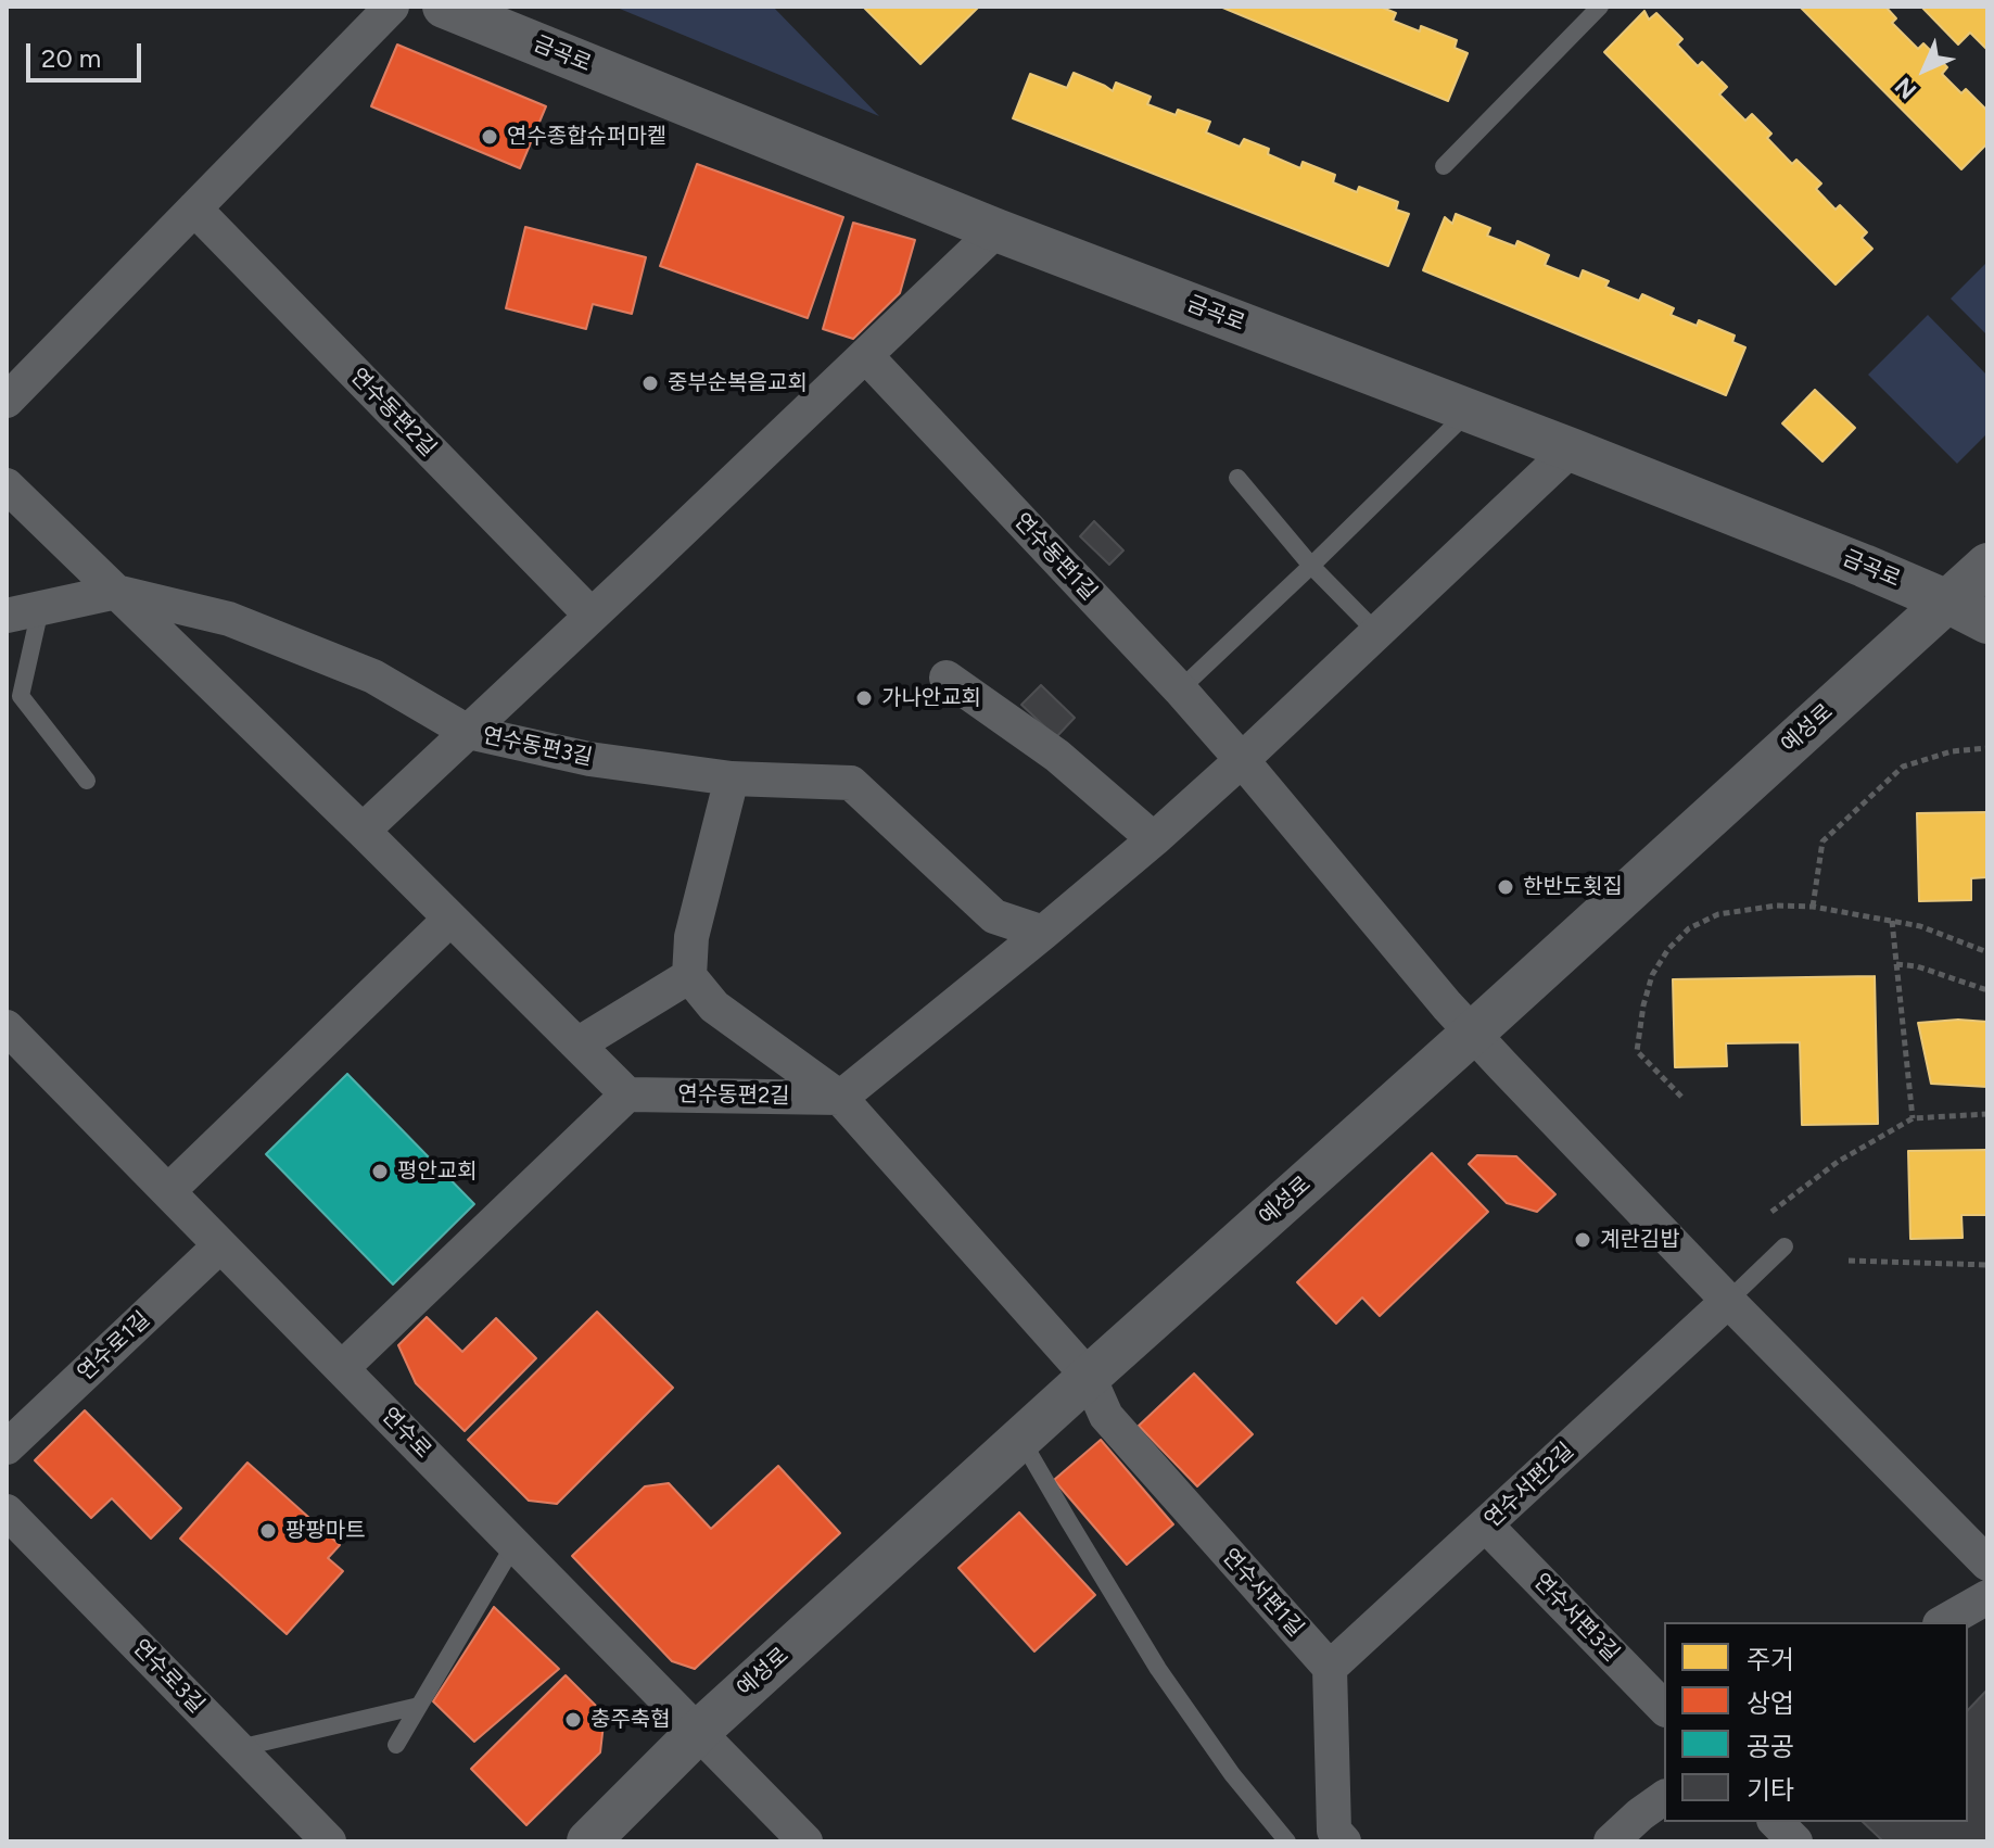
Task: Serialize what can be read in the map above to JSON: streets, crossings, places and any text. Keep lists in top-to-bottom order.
{
  "streets": {
    "street": [
      "금곡로",
      "연수동편2길",
      "연수동편1길",
      "예성로",
      "연수동편3길",
      "연수로1길",
      "연수로",
      "연수서편2길",
      "연수서편1길",
      "연수서편3길",
      "연수로3길"
    ]
  },
  "crossings": [
    ["금곡로", "예성로"],
    ["연수동편1길", "예성로"],
    ["예성로", "연수로"],
    ["예성로", "연수서편1길"],
    ["연수로1길", "연수로"],
    ["연수서편2길", "연수서편1길"],
    ["연수서편2길", "연수서편3길"]
  ],
  "places": [
    "연수종합슈퍼마켙",
    "중부순복음교회",
    "가나안교회",
    "한반도횟집",
    "평안교회",
    "계란김밥",
    "팡팡마트",
    "충주축협"
  ],
  "legend": [
    "주거",
    "상업",
    "공공",
    "기타"
  ],
  "scale_bar": "20 m",
  "north": "bottom left"
}
